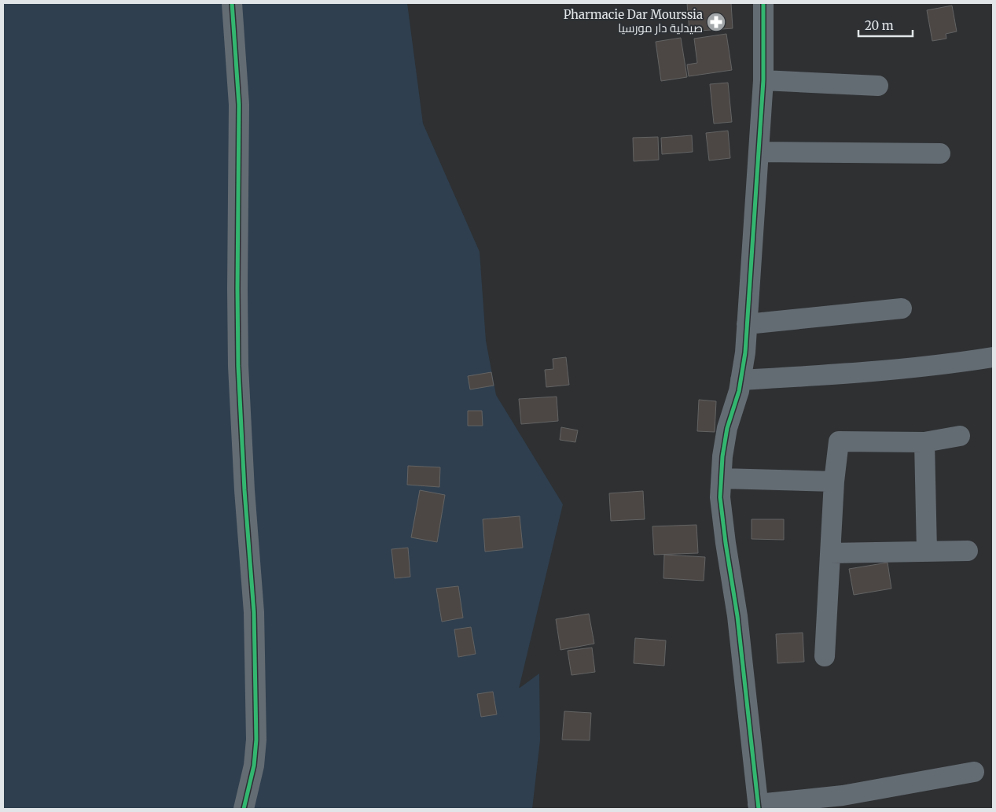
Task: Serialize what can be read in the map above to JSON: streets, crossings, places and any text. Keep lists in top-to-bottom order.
{
  "places": {
    "pharmacy": ["Pharmacie Dar Mourssia صيدلية دار مورسيا"]
  },
  "scale_bar": "20 m"
}
